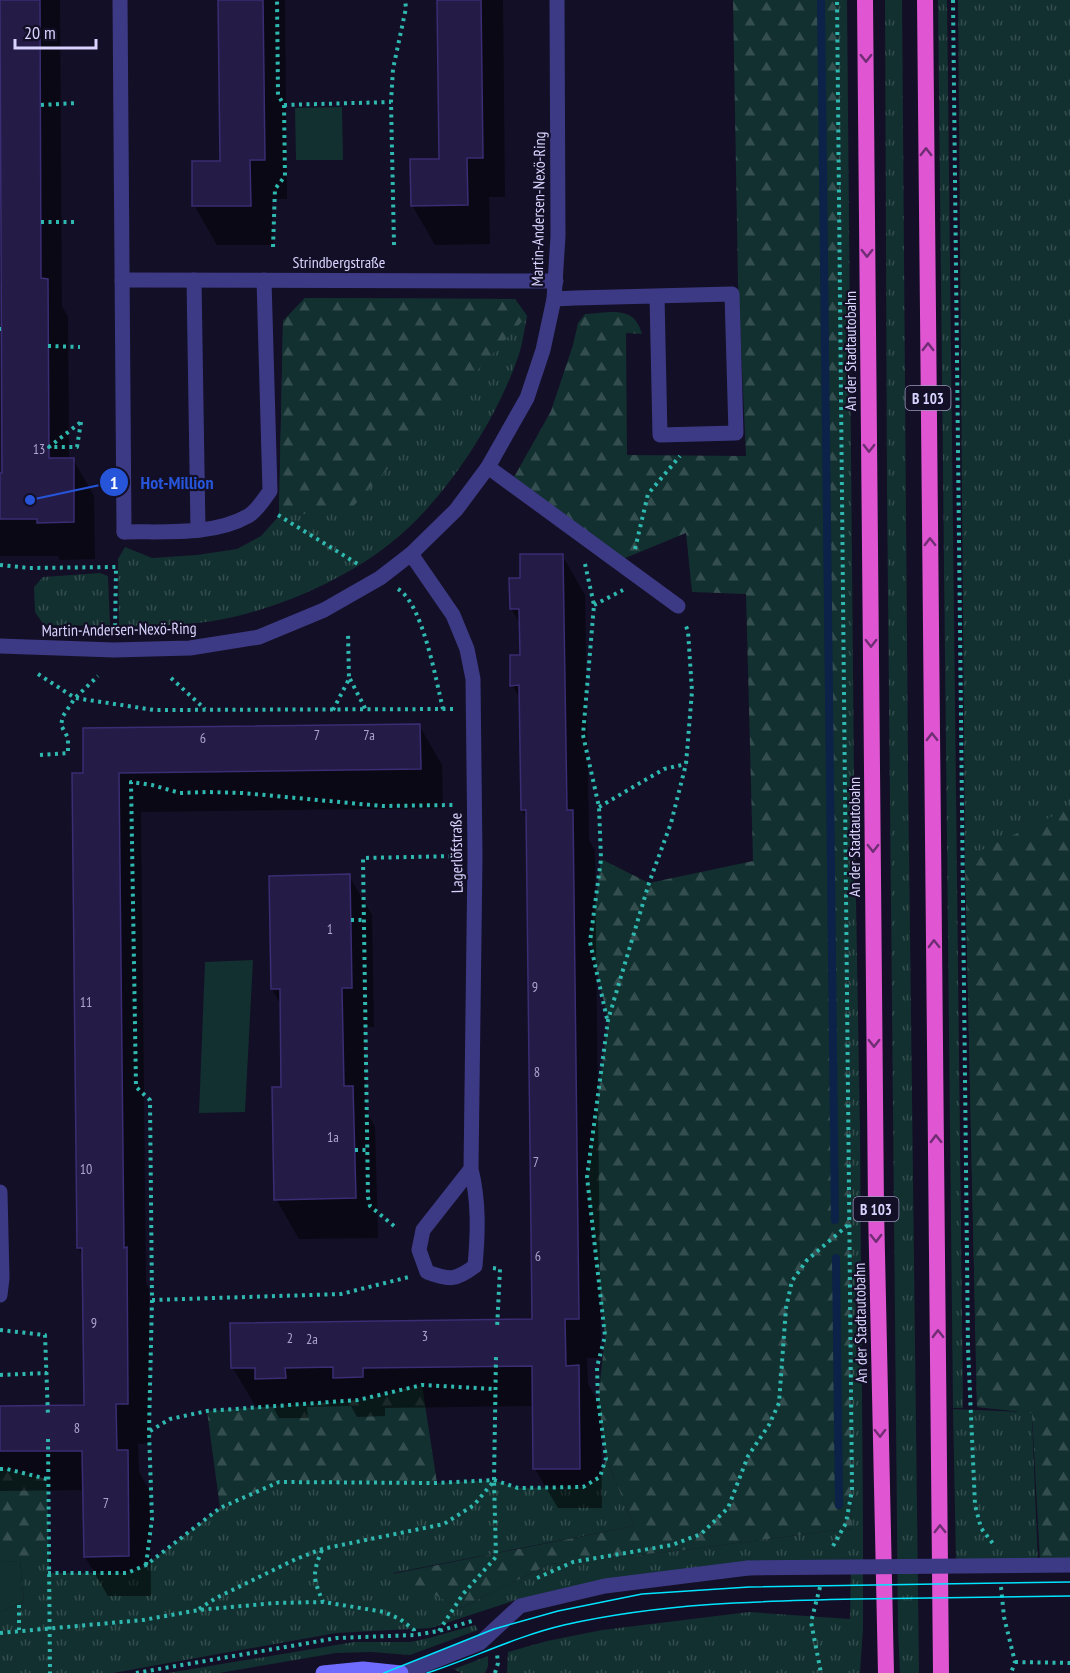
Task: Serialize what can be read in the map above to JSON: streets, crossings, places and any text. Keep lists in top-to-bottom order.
{
  "streets": {
    "highway": ["An der Stadtautobahn", "B 103"],
    "street": ["Martin-Andersen-Nexö-Ring", "Strindbergstraße", "Lagerlöfstraße"]
  },
  "crossings": [
    ["Martin-Andersen-Nexö-Ring", "Strindbergstraße"],
    ["Martin-Andersen-Nexö-Ring", "Lagerlöfstraße"]
  ],
  "places": ["Hot-Million"],
  "house_numbers": [
    "13",
    "7",
    "7a",
    "6",
    "1",
    "9",
    "11",
    "8",
    "1a",
    "7",
    "10",
    "6",
    "9",
    "3",
    "2",
    "2a",
    "8",
    "7"
  ],
  "scale_bar": "20 m"
}
